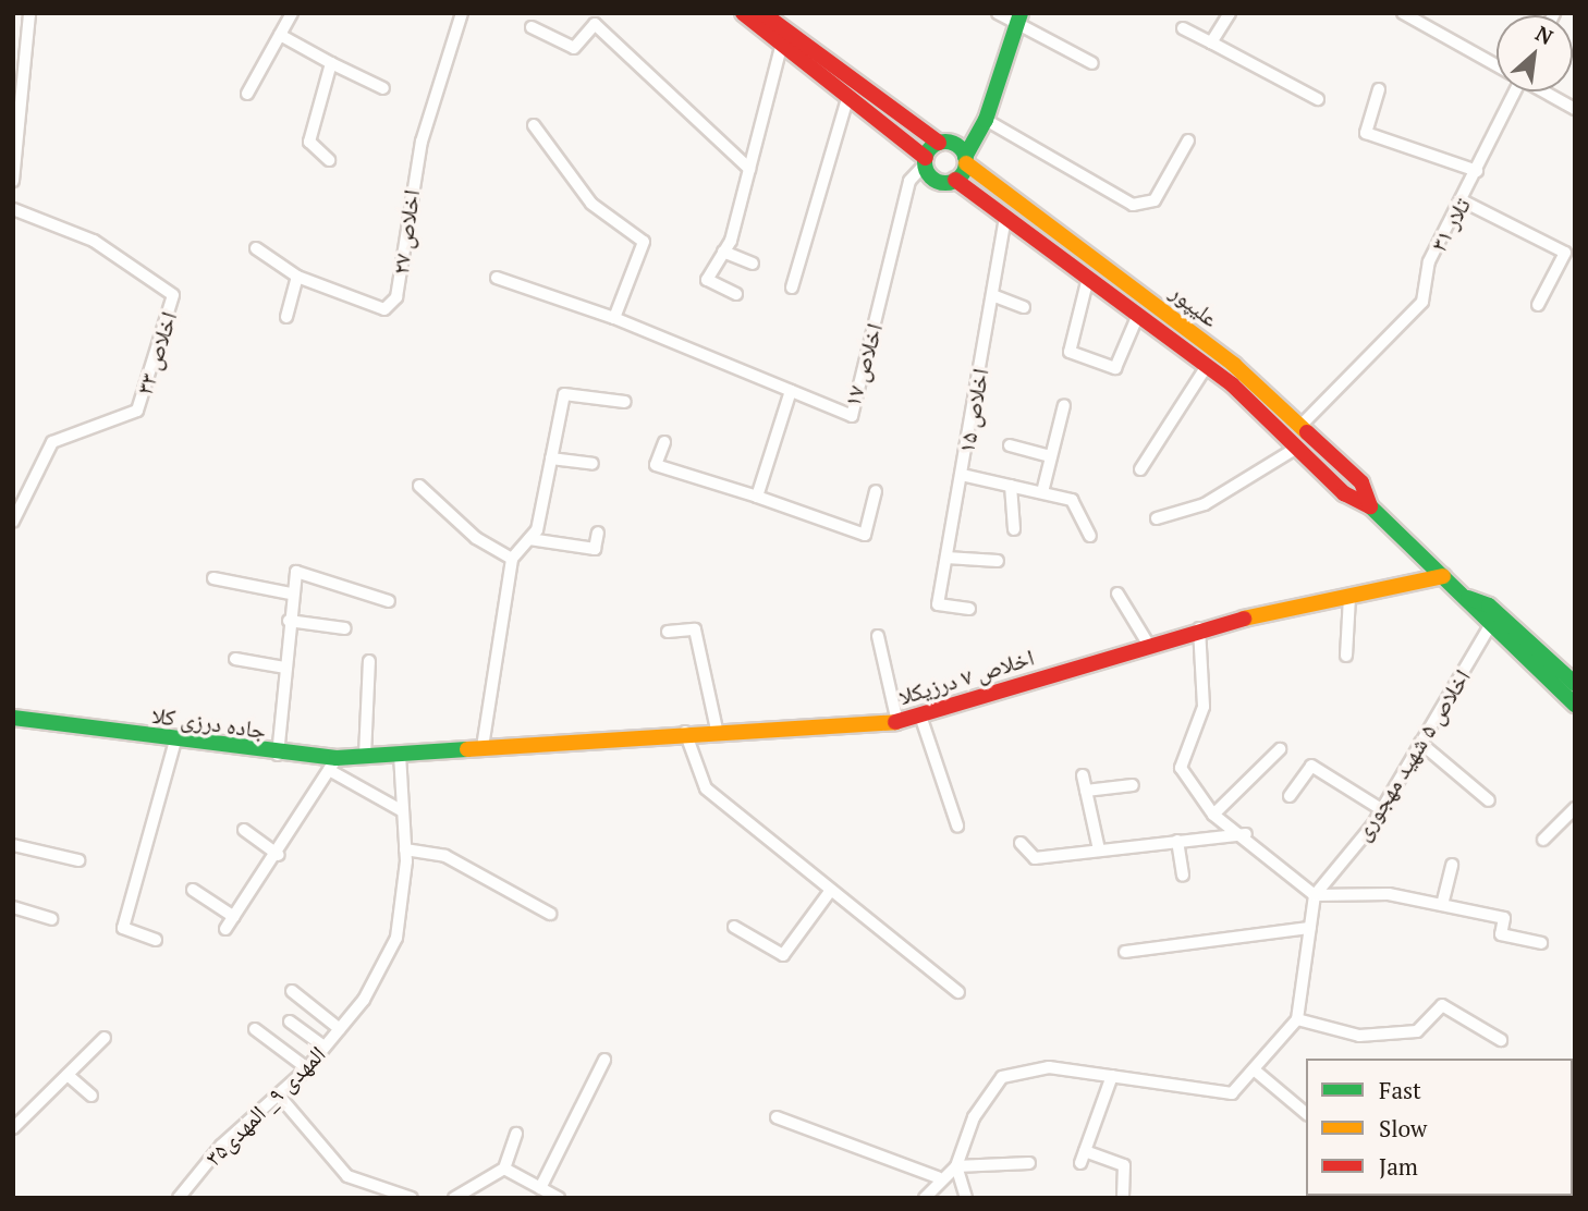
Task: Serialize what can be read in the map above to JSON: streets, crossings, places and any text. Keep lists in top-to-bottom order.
{
  "streets": {
    "main road": ["علیپور", "اخلاص ۷ درزیکلا", "جاده درزی کلا"],
    "street": [
      "تلار ۳۱",
      "اخلاص ۲۷",
      "اخلاص ۳۳",
      "اخلاص ۱۷",
      "اخلاص ۱۵",
      "اخلاص ۵ شهید مهجوری",
      "المهدی ۹_ المهدی۳۵"
    ]
  },
  "crossings": [
    ["تلار ۳۱", "علیپور"],
    ["علیپور", "اخلاص ۱۷"],
    ["علیپور", "اخلاص ۱۵"],
    ["علیپور", "اخلاص ۷ درزیکلا"],
    ["علیپور", "اخلاص ۵ شهید مهجوری"],
    ["اخلاص ۷ درزیکلا", "جاده درزی کلا"],
    ["اخلاص ۷ درزیکلا", "المهدی ۹_ المهدی۳۵"],
    ["جاده درزی کلا", "المهدی ۹_ المهدی۳۵"]
  ],
  "legend": ["Fast", "Slow", "Jam"],
  "north": "top right"
}
